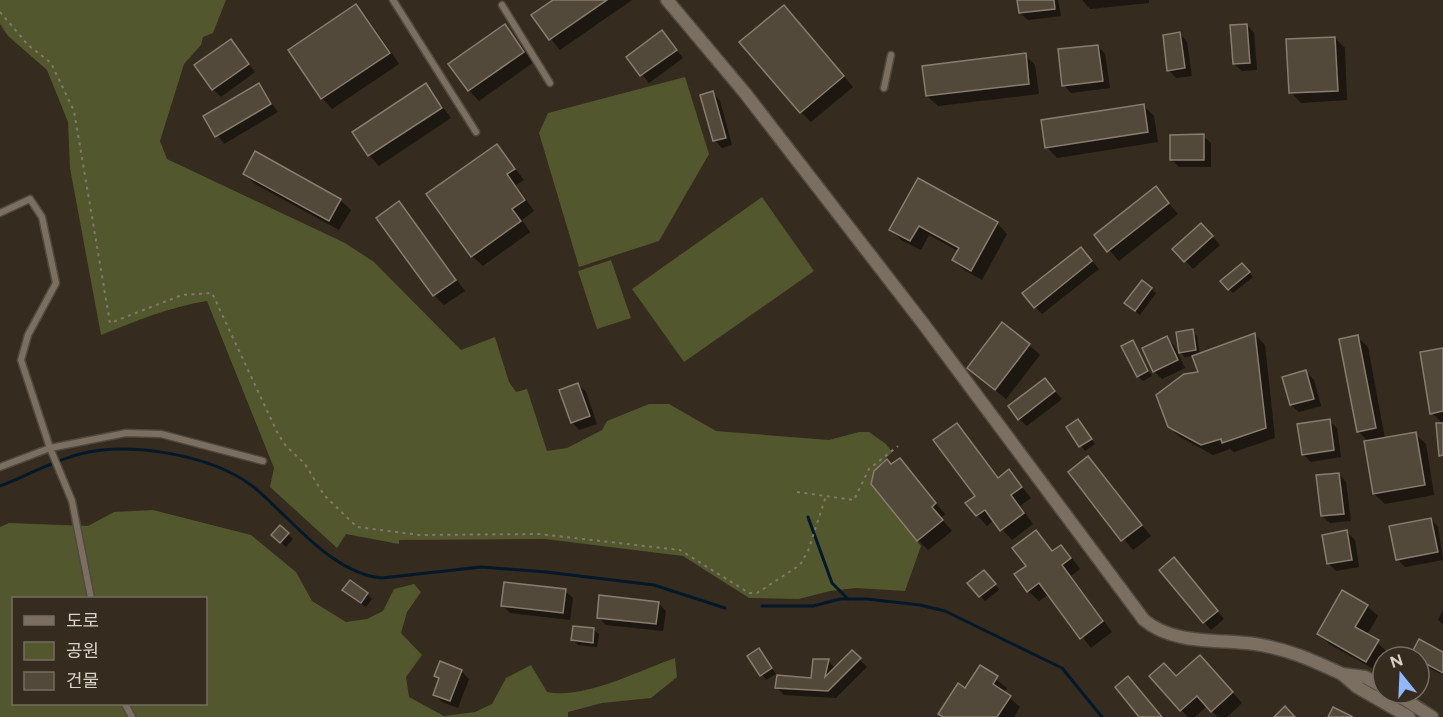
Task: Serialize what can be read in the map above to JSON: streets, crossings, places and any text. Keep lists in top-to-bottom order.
{
  "legend": ["도로", "공원", "건물"],
  "north": "top"
}
